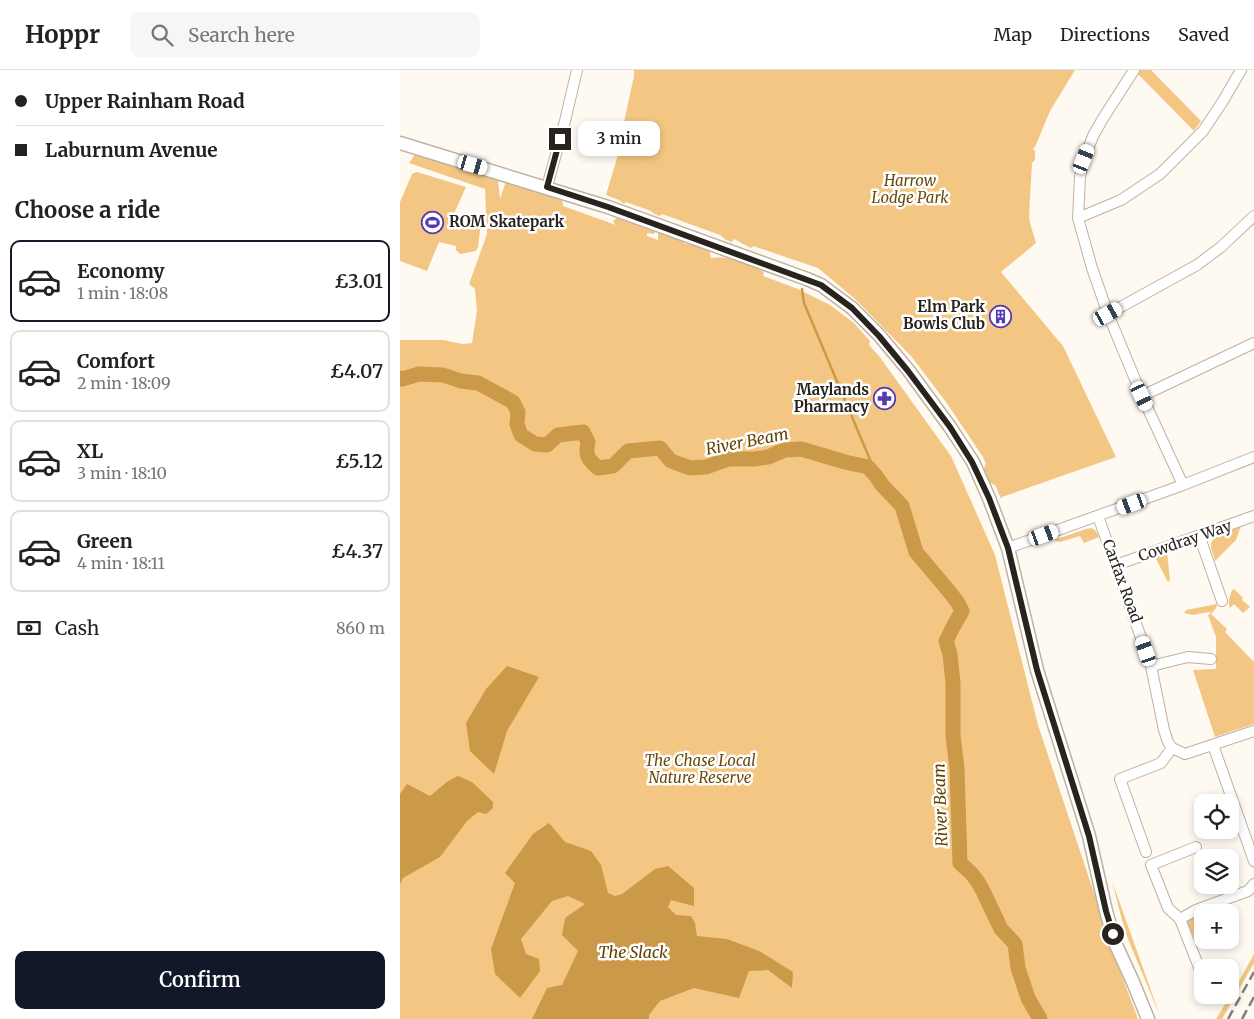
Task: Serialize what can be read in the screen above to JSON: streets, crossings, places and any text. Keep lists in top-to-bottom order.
{
  "streets": {
    "street": ["Cowdray Way", "Carfax Road"]
  },
  "crossings": [
    ["Cowdray Way", "Carfax Road"]
  ],
  "water": ["River Beam", "The Slack"],
  "parks": ["Harrow Lodge Park", "The Chase Local Nature Reserve"],
  "places": {
    "sports": ["ROM Skatepark"],
    "building": ["Elm Park Bowls Club"],
    "pharmacy": ["Maylands Pharmacy"]
  },
  "page": {
    "header": "Hoppr",
    "search": "Search here",
    "nav": ["Map", "Directions", "Saved"],
    "banner": ["Upper Rainham Road", "Laburnum Avenue"],
    "bubble": "3 min",
    "heading": "Choose a ride",
    "list": [
      {
        "name": "Economy",
        "note": "1 min · 18:08",
        "value": "£3.01"
      },
      {
        "name": "Comfort",
        "note": "2 min · 18:09",
        "value": "£4.07"
      },
      {
        "name": "XL",
        "note": "3 min · 18:10",
        "value": "£5.12"
      },
      {
        "name": "Green",
        "note": "4 min · 18:11",
        "value": "£4.37"
      }
    ],
    "pay": ["Cash", "860 m"],
    "map_buttons": ["+", "−"],
    "buttons": "Confirm"
  }
}
